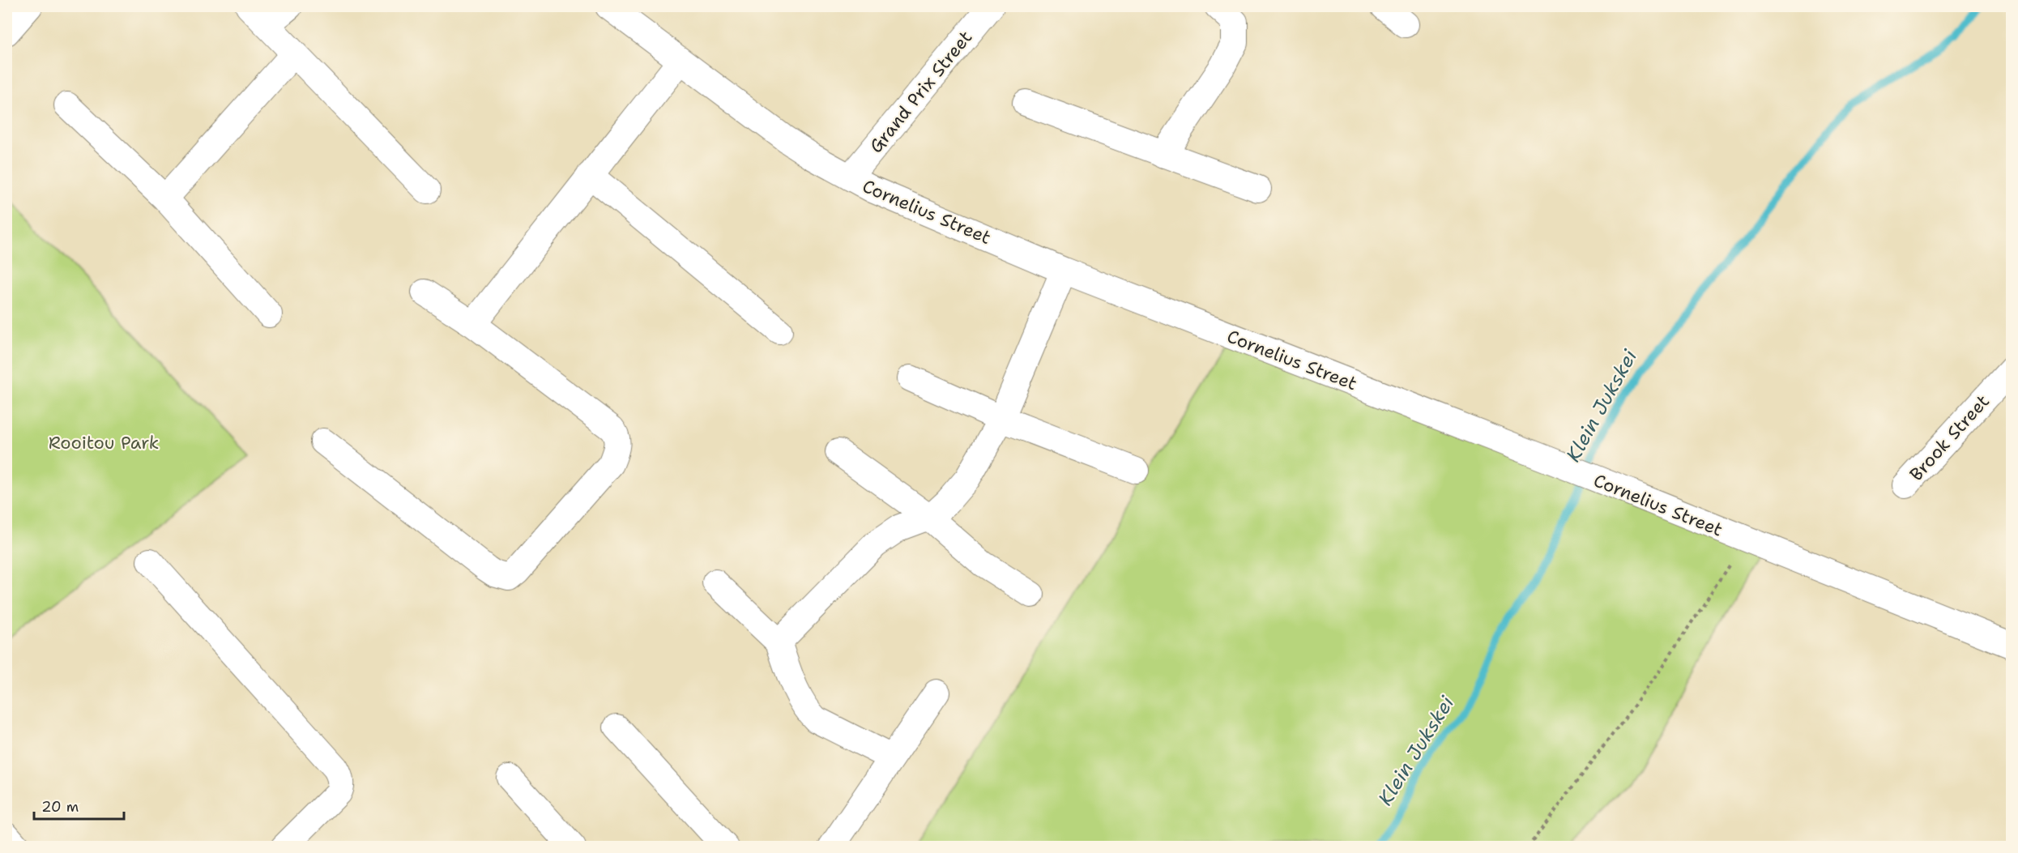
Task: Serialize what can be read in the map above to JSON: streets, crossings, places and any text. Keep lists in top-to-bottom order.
{
  "streets": {
    "street": ["Grand Prix Street", "Cornelius Street", "Brook Street"]
  },
  "crossings": [
    ["Grand Prix Street", "Cornelius Street"]
  ],
  "water": ["Klein Jukskei"],
  "parks": ["Rooitou Park"],
  "scale_bar": "20 m"
}
